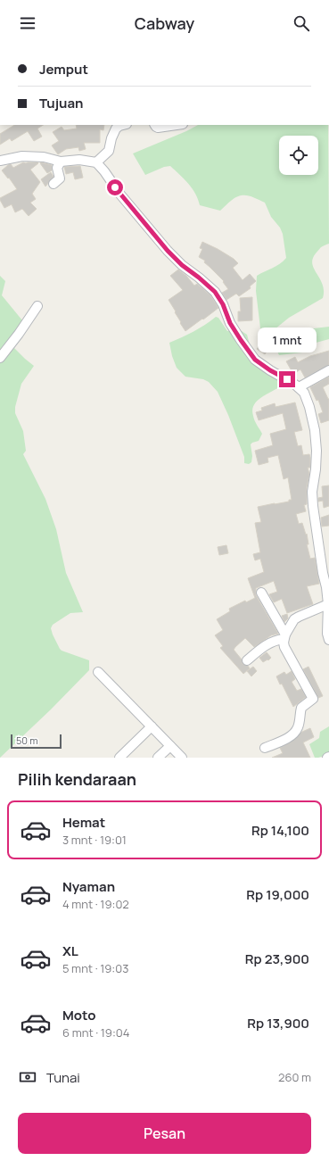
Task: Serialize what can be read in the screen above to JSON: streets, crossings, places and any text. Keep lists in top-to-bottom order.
{
  "scale_bar": "50 m",
  "page": {
    "header": "Cabway",
    "banner": ["Jemput", "Tujuan"],
    "bubble": "1 mnt",
    "scale": "50 m",
    "heading": "Pilih kendaraan",
    "list": [
      {
        "name": "Hemat",
        "note": "3 mnt · 19:01",
        "value": "Rp 14,100"
      },
      {
        "name": "Nyaman",
        "note": "4 mnt · 19:02",
        "value": "Rp 19,000"
      },
      {
        "name": "XL",
        "note": "5 mnt · 19:03",
        "value": "Rp 23,900"
      },
      {
        "name": "Moto",
        "note": "6 mnt · 19:04",
        "value": "Rp 13,900"
      }
    ],
    "pay": ["Tunai", "260 m"],
    "buttons": "Pesan"
  }
}
